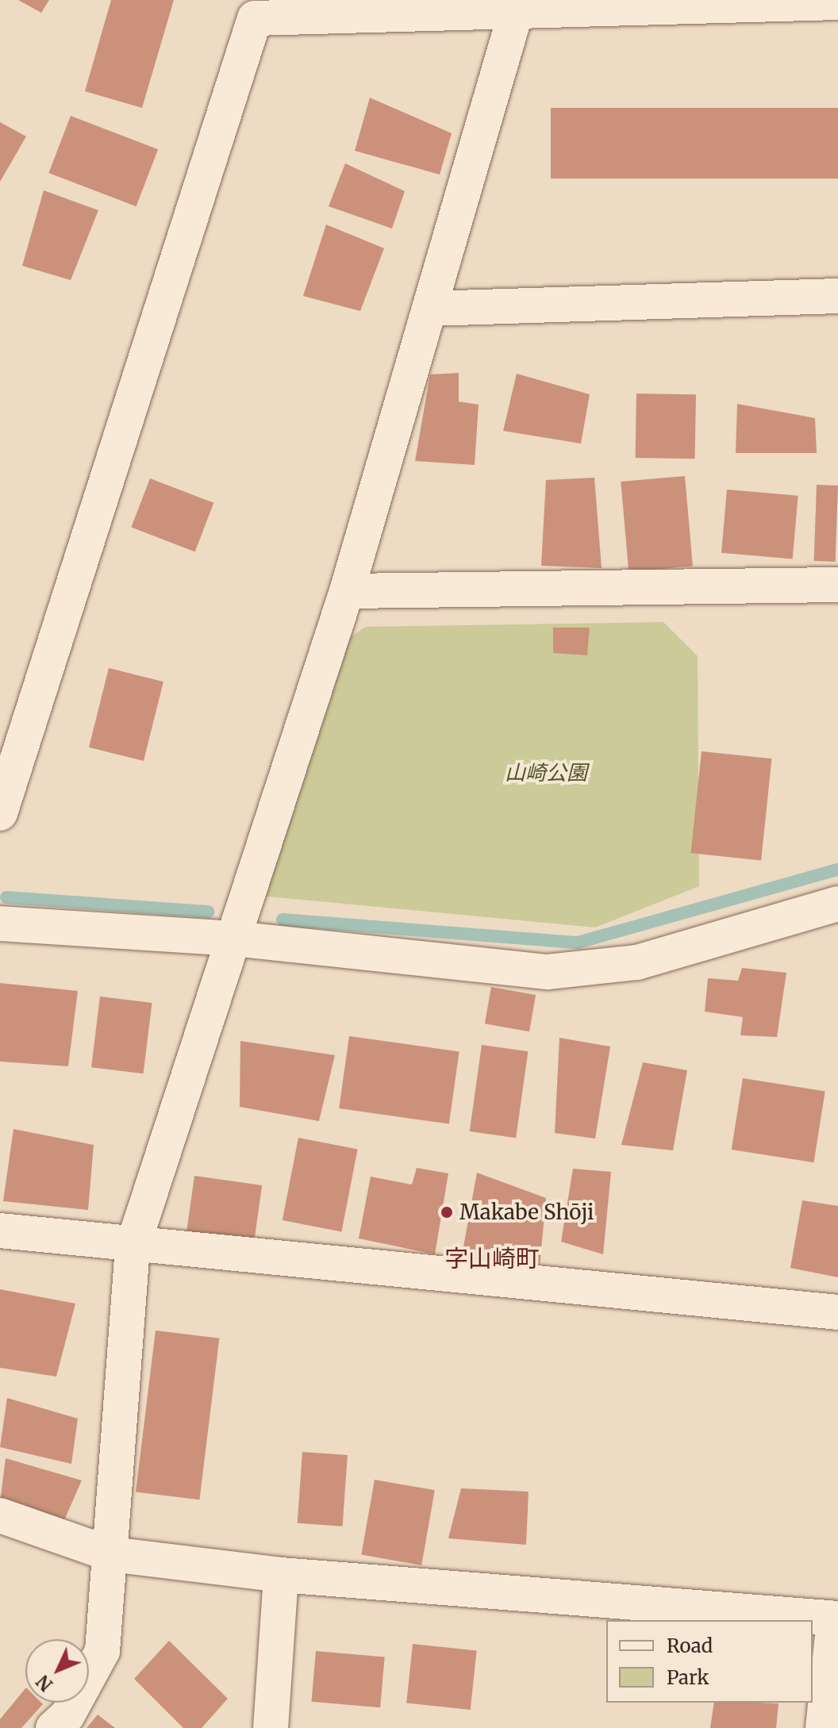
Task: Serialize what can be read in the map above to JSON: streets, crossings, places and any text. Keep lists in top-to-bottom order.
{
  "districts": ["字山崎町"],
  "parks": ["山崎公園"],
  "places": ["Makabe Shōji"],
  "legend": ["Road", "Park"],
  "north": "bottom left"
}
